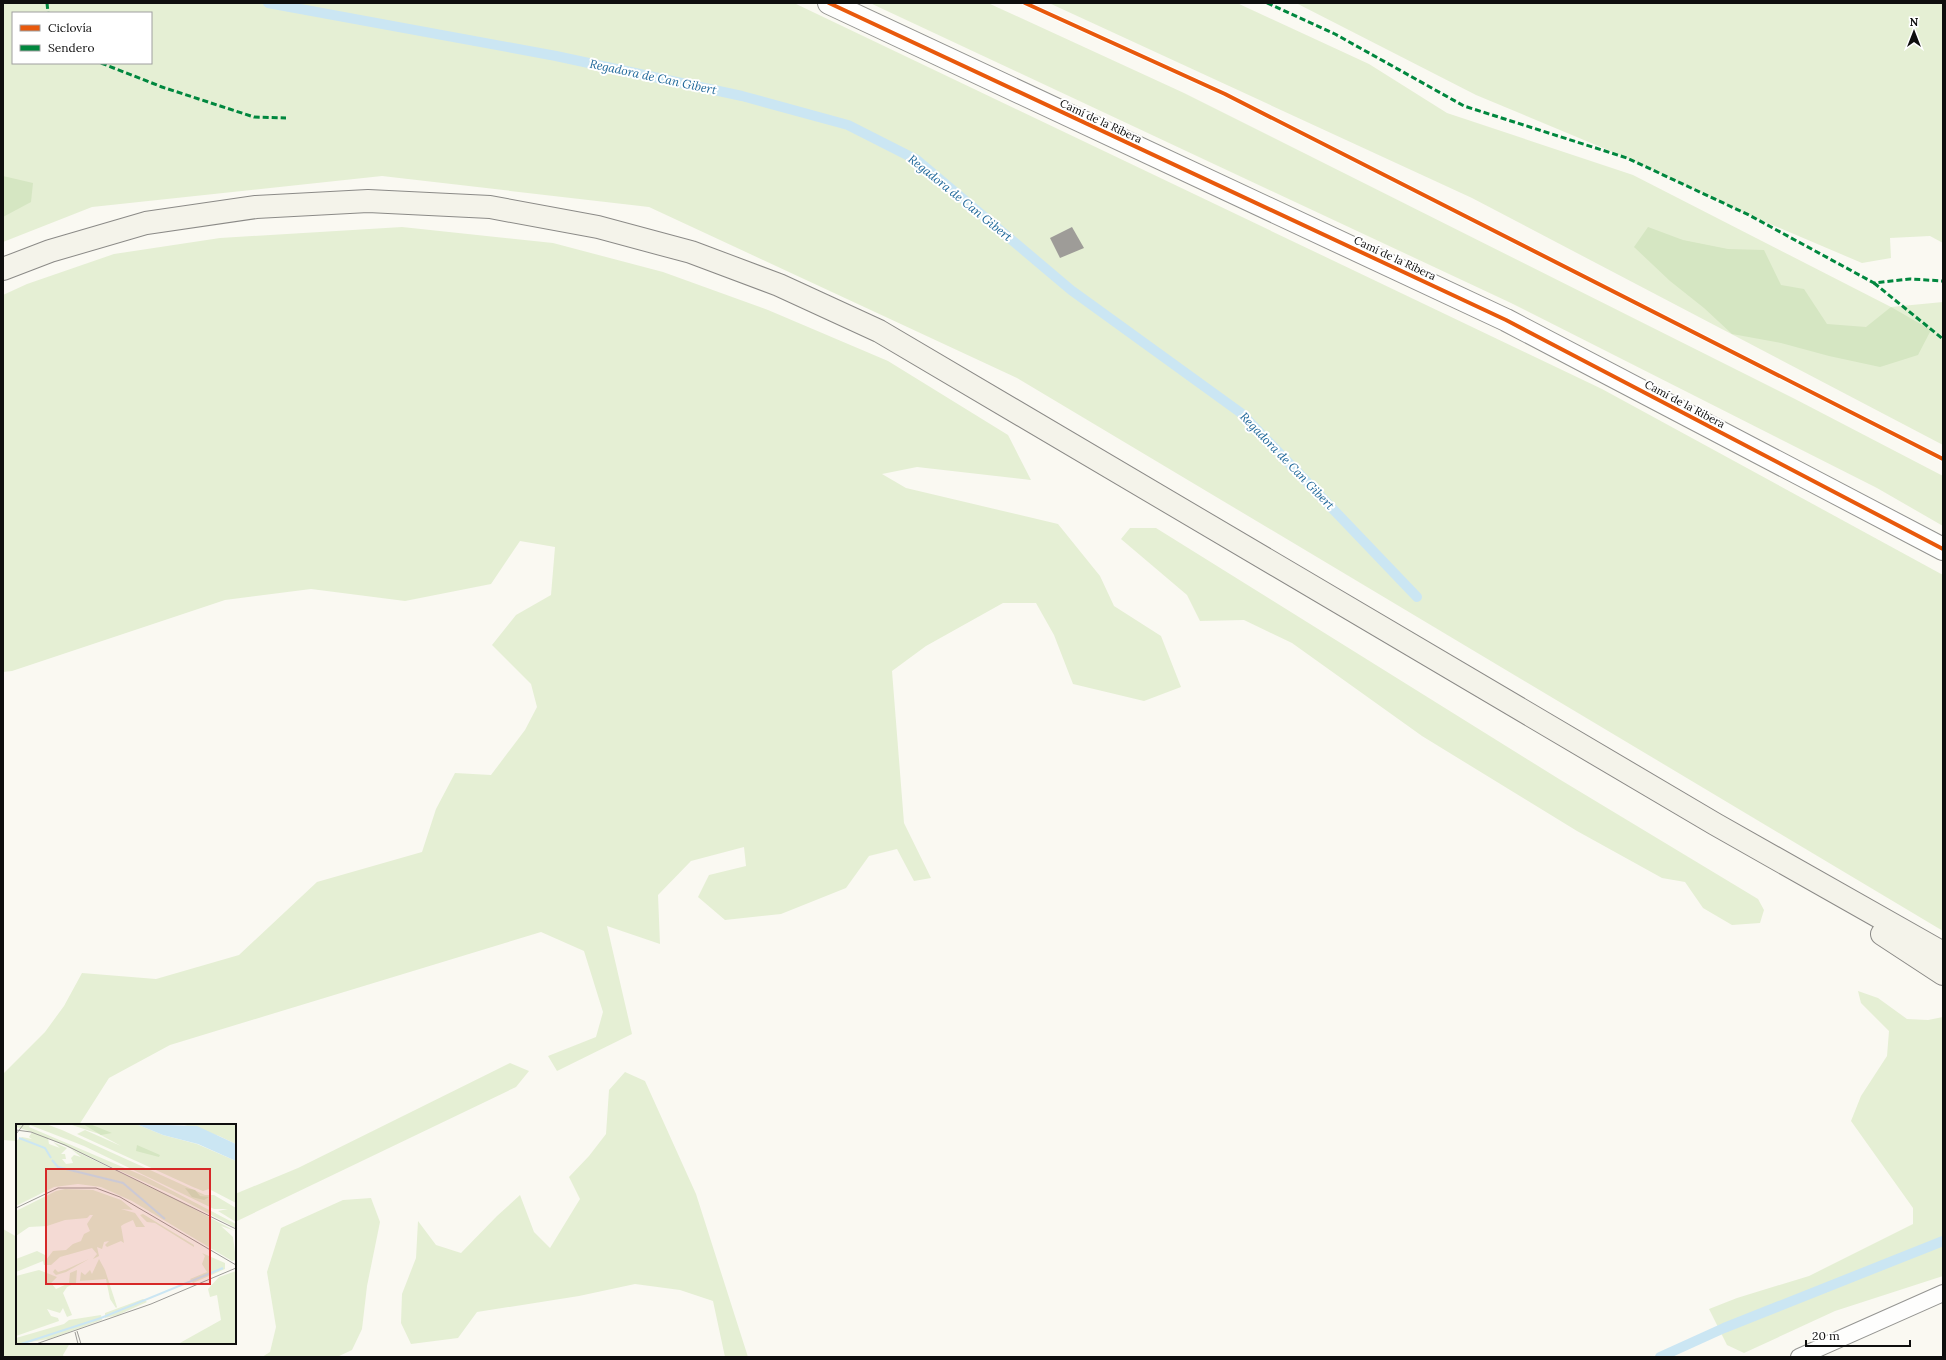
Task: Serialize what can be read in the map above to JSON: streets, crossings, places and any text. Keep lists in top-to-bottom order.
{
  "streets": {
    "street": ["Camí de la Ribera"]
  },
  "water": ["Regadora de Can Gibert"],
  "legend": ["Ciclovía", "Sendero"],
  "scale_bar": "20 m",
  "north": "top"
}
